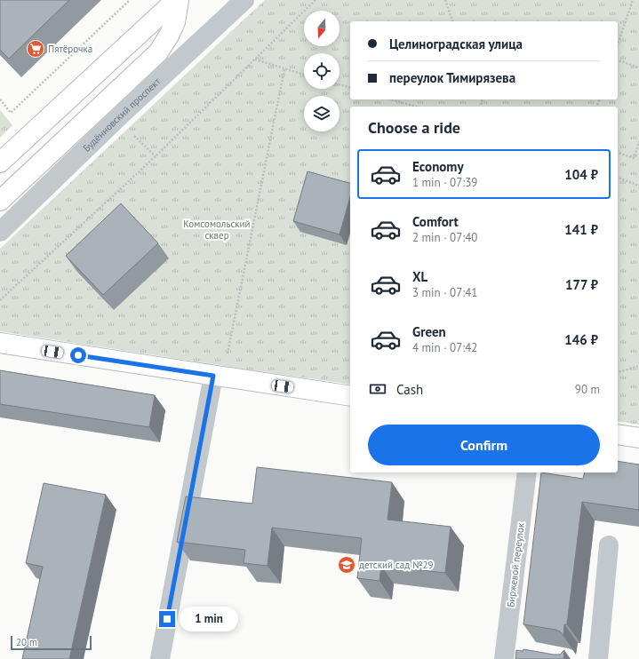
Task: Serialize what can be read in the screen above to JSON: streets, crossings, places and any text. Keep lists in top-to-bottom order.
{
  "streets": {
    "street": ["Будённовский проспект", "Биржевой переулок"]
  },
  "parks": ["Комсомольский сквер"],
  "places": {
    "supermarket": ["Пятёрочка"],
    "school or university": ["детский сад №29"]
  },
  "scale_bar": "20 m",
  "north": "bottom",
  "page": {
    "banner": ["Целиноградская улица", "переулок Тимирязева"],
    "heading": "Choose a ride",
    "list": [
      {
        "name": "Economy",
        "note": "1 min · 07:39",
        "value": "104 ₽"
      },
      {
        "name": "Comfort",
        "note": "2 min · 07:40",
        "value": "141 ₽"
      },
      {
        "name": "XL",
        "note": "3 min · 07:41",
        "value": "177 ₽"
      },
      {
        "name": "Green",
        "note": "4 min · 07:42",
        "value": "146 ₽"
      }
    ],
    "pay": ["Cash", "90 m"],
    "buttons": "Confirm",
    "bubble": "1 min",
    "scale": "20 m"
  }
}
